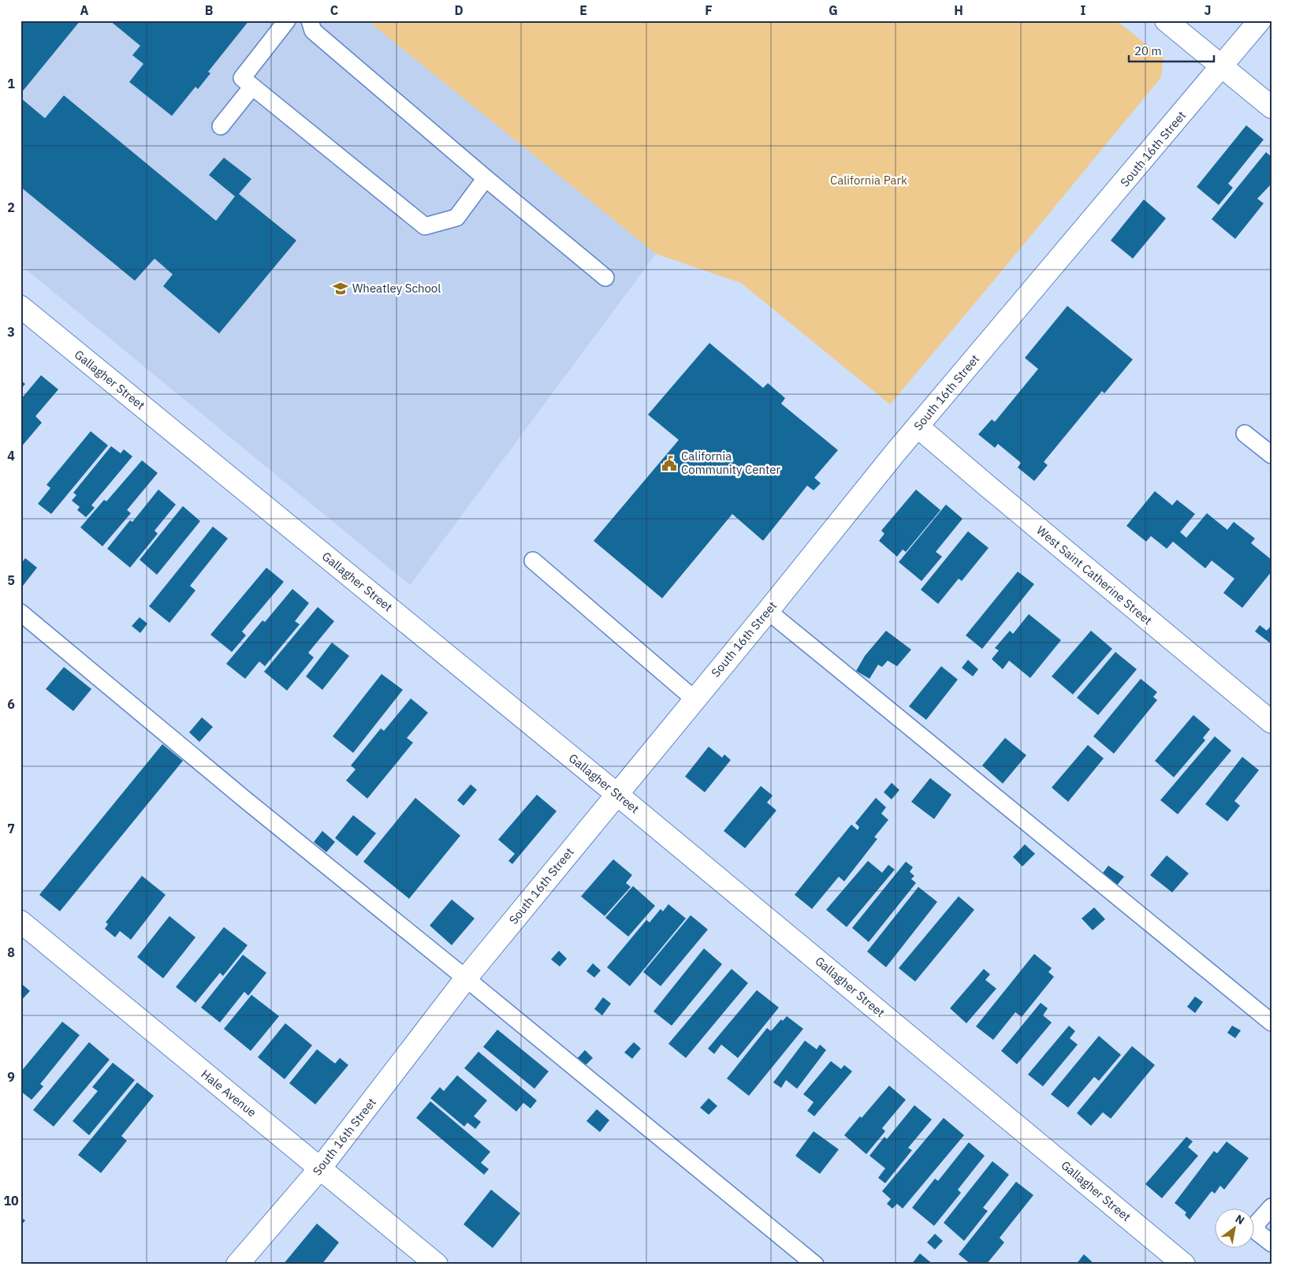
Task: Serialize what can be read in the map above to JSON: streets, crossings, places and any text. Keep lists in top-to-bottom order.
{
  "streets": {
    "street": [
      "South 16th Street",
      "Gallagher Street",
      "West Saint Catherine Street",
      "Hale Avenue"
    ]
  },
  "crossings": [
    ["South 16th Street", "Gallagher Street"],
    ["South 16th Street", "West Saint Catherine Street"],
    ["South 16th Street", "Hale Avenue"]
  ],
  "parks": ["California Park"],
  "places": {
    "school or university": ["Wheatley School"],
    "public building": ["California Community Center"]
  },
  "scale_bar": "20 m",
  "north": "top right",
  "grid": {
    "columns": [
      "A",
      "B",
      "C",
      "D",
      "E",
      "F",
      "G",
      "H",
      "I",
      "J"
    ],
    "rows": [
      "1",
      "2",
      "3",
      "4",
      "5",
      "6",
      "7",
      "8",
      "9",
      "10"
    ]
  }
}
